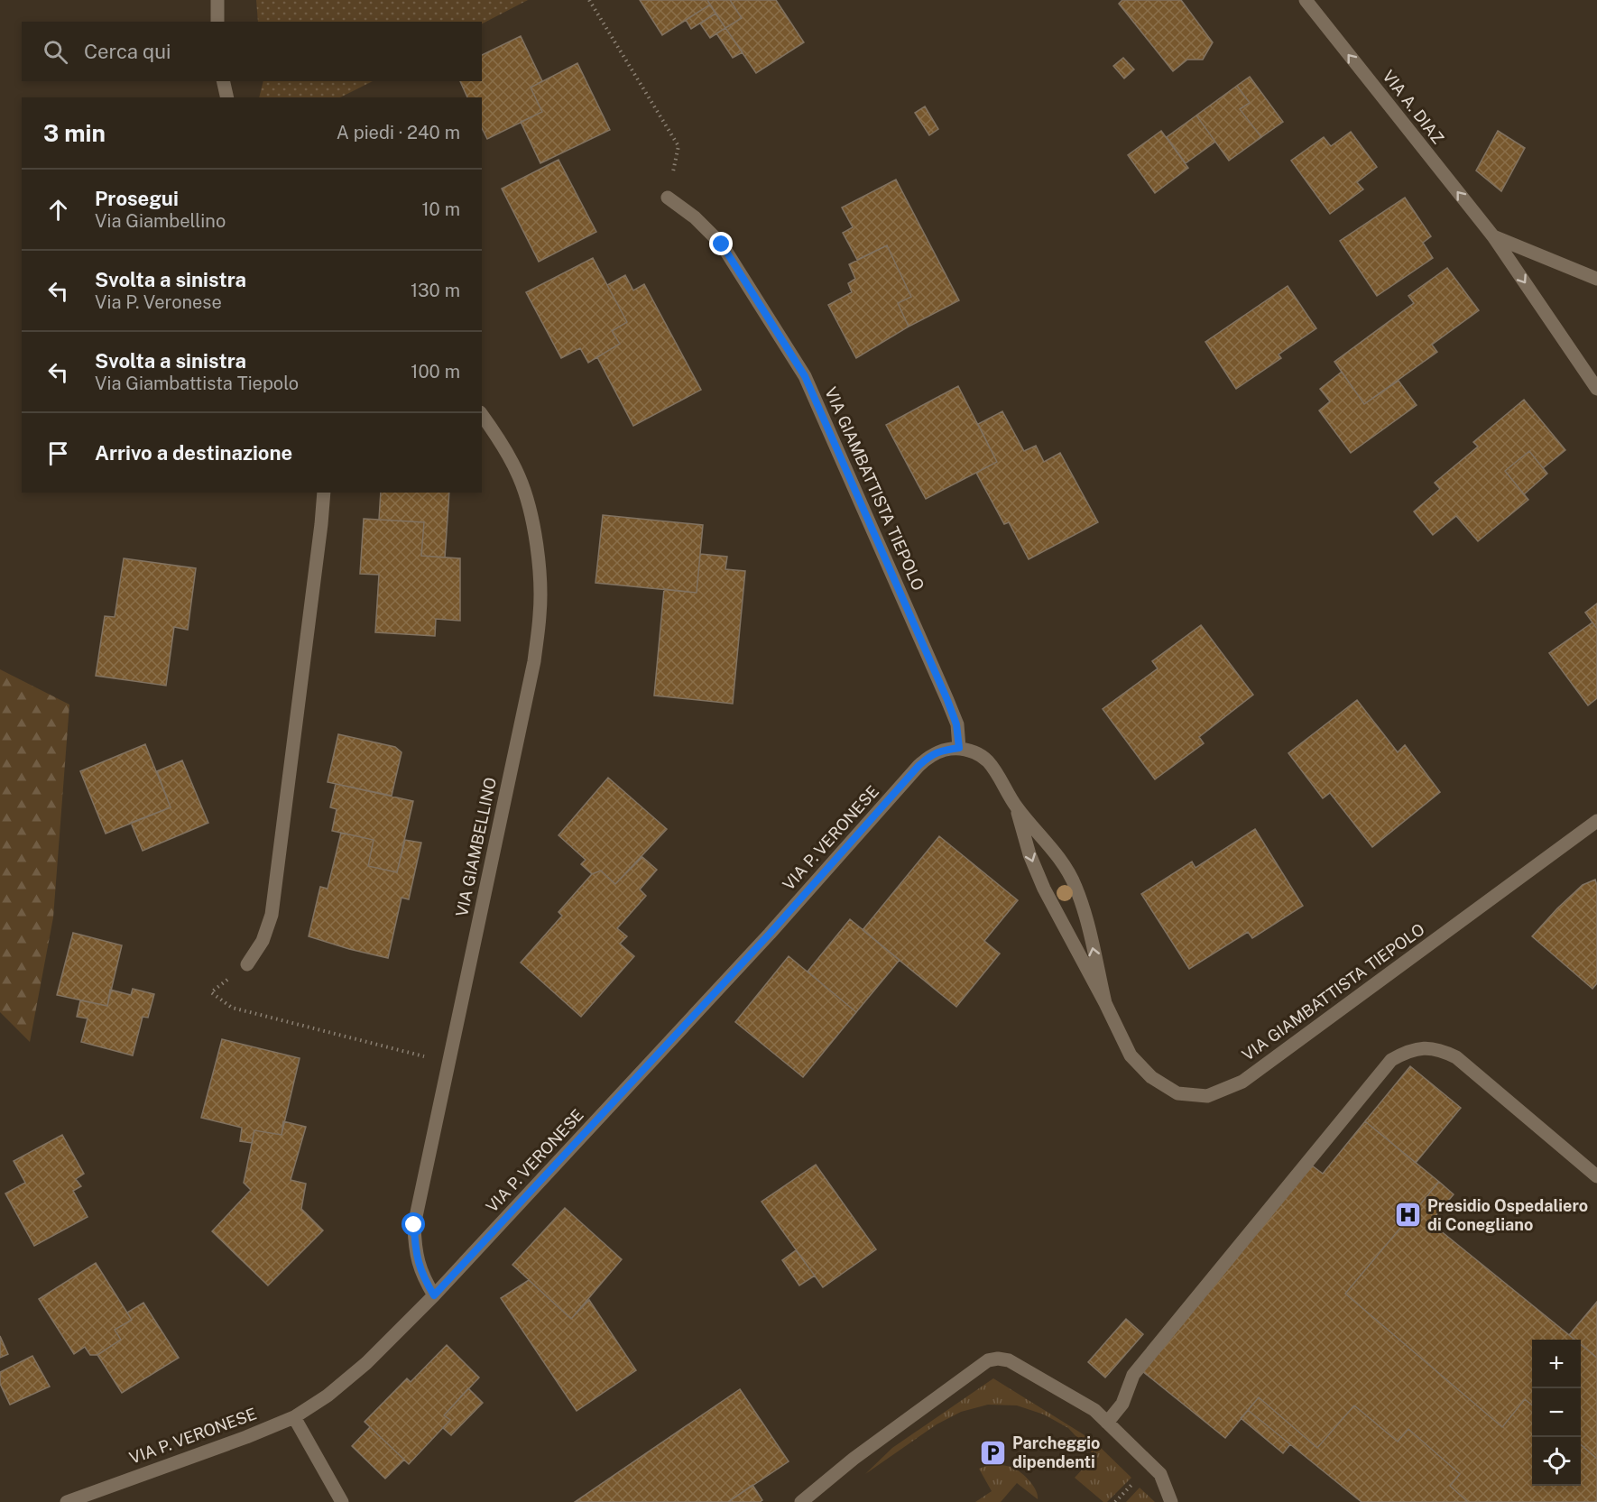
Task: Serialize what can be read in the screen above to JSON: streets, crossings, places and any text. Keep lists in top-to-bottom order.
{
  "streets": {
    "street": [
      "VIA A. DIAZ",
      "VIA GIAMBATTISTA TIEPOLO",
      "VIA P. VERONESE",
      "VIA GIAMBELLINO"
    ]
  },
  "crossings": [
    ["VIA GIAMBATTISTA TIEPOLO", "VIA P. VERONESE"],
    ["VIA P. VERONESE", "VIA GIAMBELLINO"]
  ],
  "places": {
    "hospital": ["Presidio Ospedaliero di Conegliano"],
    "parking": ["Parcheggio dipendenti"]
  },
  "page": {
    "search": "Cerca qui",
    "heading": ["3 min", "A piedi · 240 m"],
    "list": [
      ["Prosegui", "Via Giambellino", "10 m"],
      ["Svolta a sinistra", "Via P. Veronese", "130 m"],
      ["Svolta a sinistra", "Via Giambattista Tiepolo", "100 m"],
      "Arrivo a destinazione"
    ],
    "map_buttons": ["+", "−"]
  }
}
